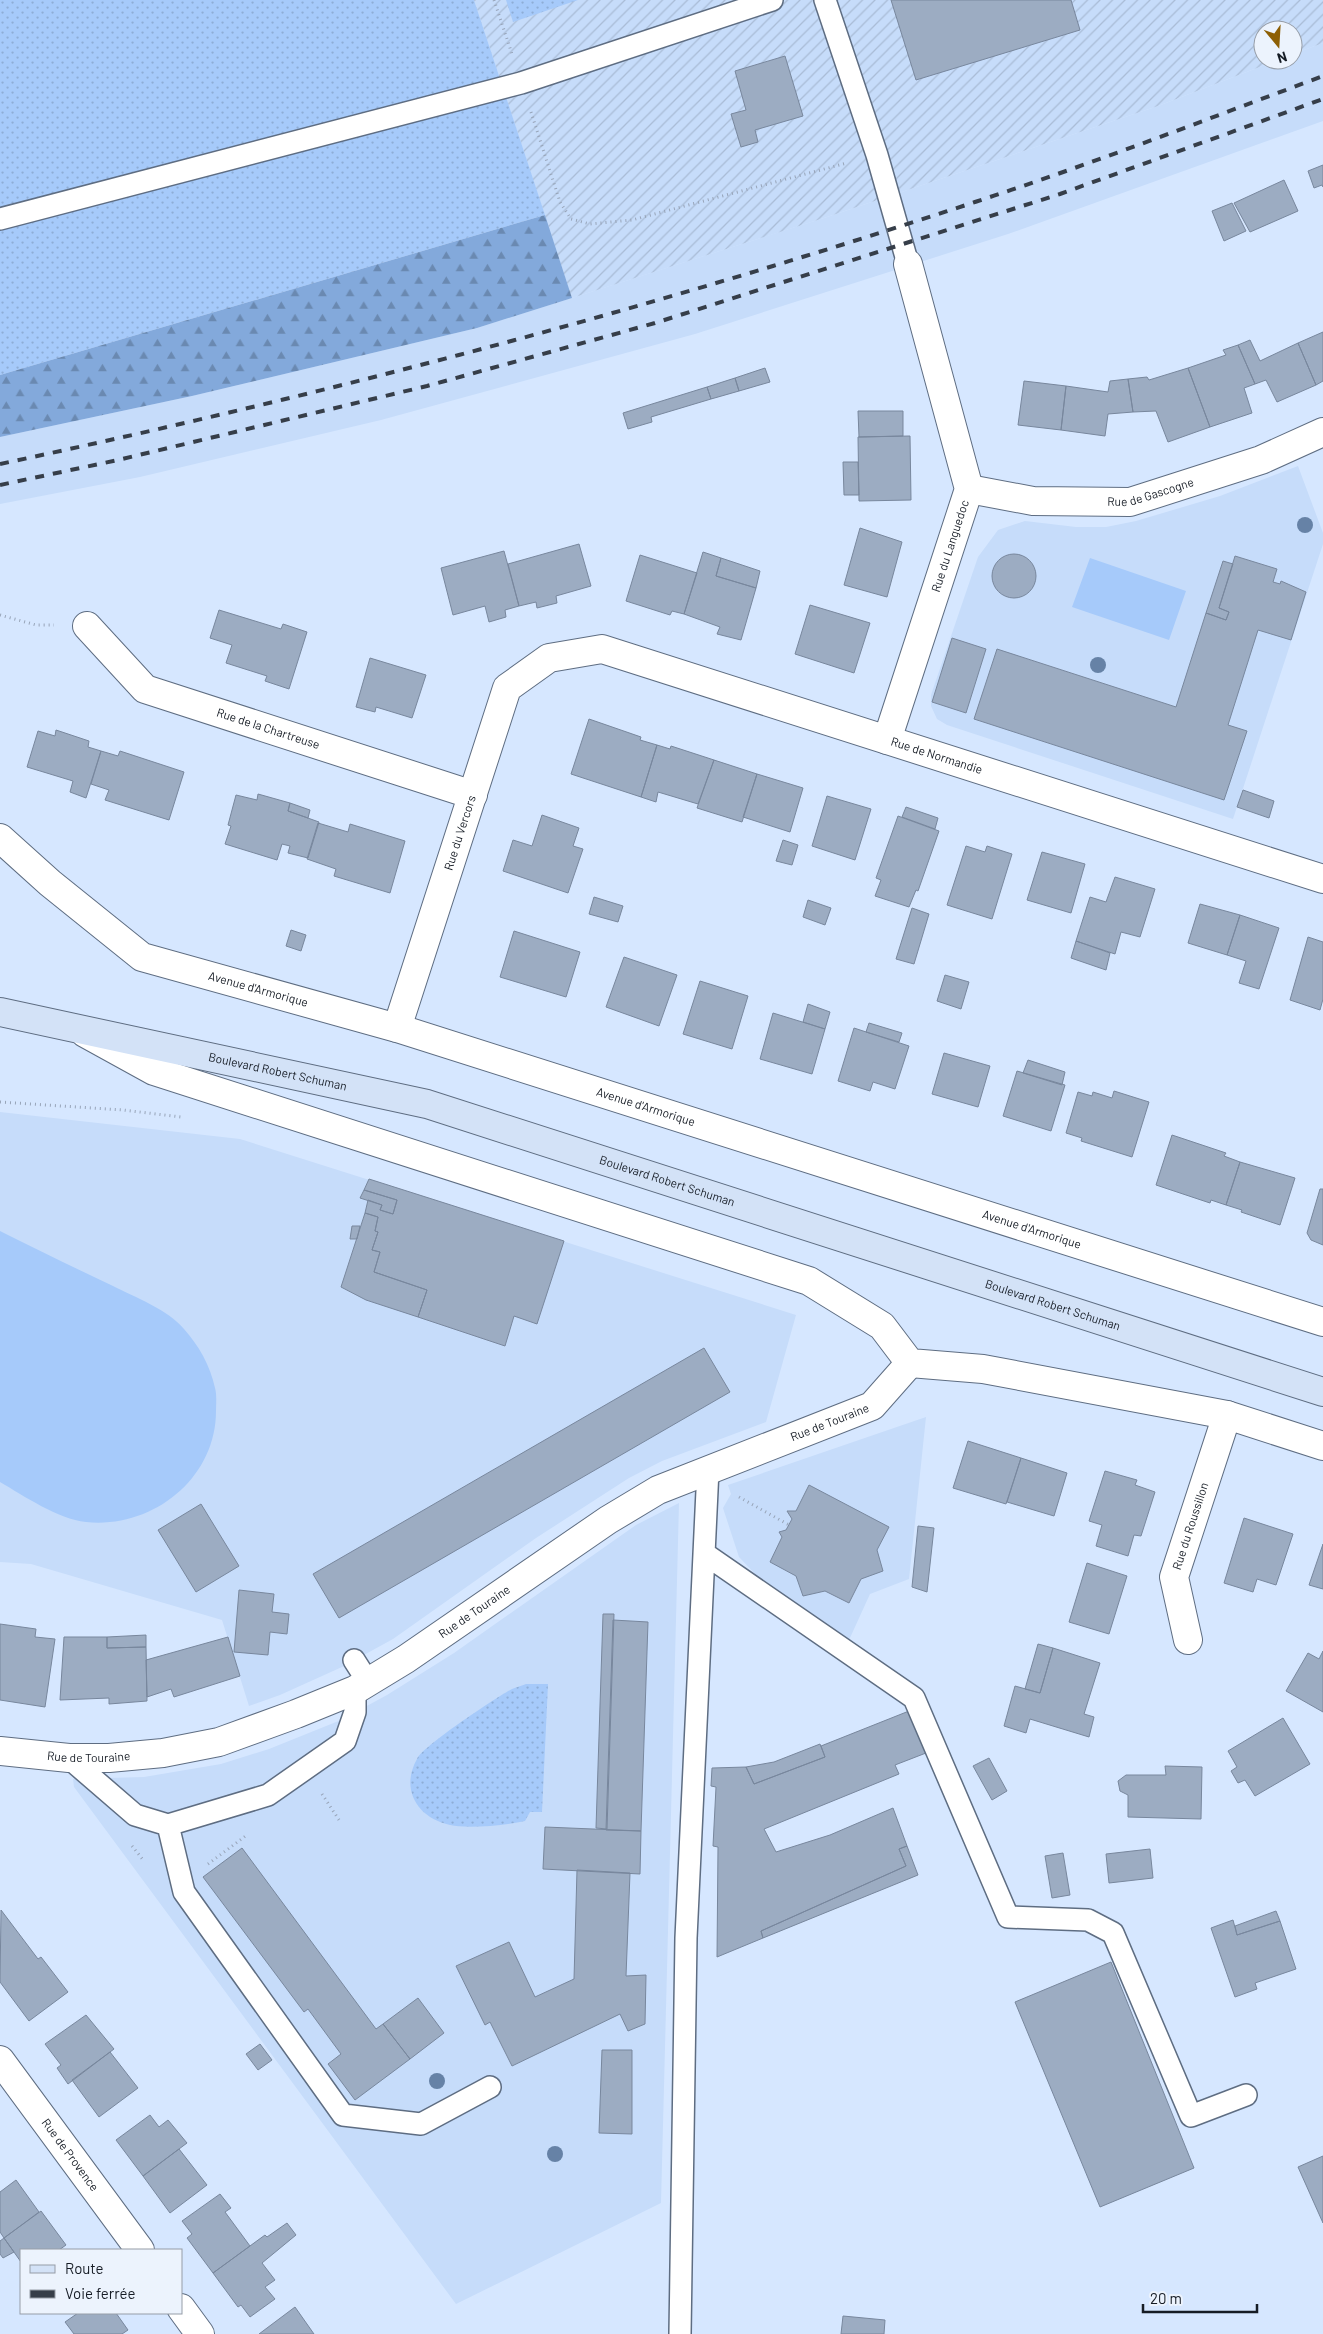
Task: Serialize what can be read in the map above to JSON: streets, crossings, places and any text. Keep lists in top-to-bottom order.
{
  "streets": {
    "main road": ["Boulevard Robert Schuman"],
    "street": [
      "Rue de Gascogne",
      "Rue du Languedoc",
      "Rue de la Chartreuse",
      "Rue de Normandie",
      "Rue du Vercors",
      "Avenue d'Armorique",
      "Rue de Touraine",
      "Rue du Roussillon",
      "Rue de Provence"
    ]
  },
  "crossings": [
    ["Rue de Gascogne", "Rue du Languedoc"],
    ["Rue du Languedoc", "Rue de Normandie"],
    ["Rue de la Chartreuse", "Rue du Vercors"],
    ["Rue de Normandie", "Rue du Vercors"],
    ["Rue du Vercors", "Avenue d'Armorique"]
  ],
  "legend": ["Route", "Voie ferrée"],
  "scale_bar": "20 m",
  "north": "bottom"
}
